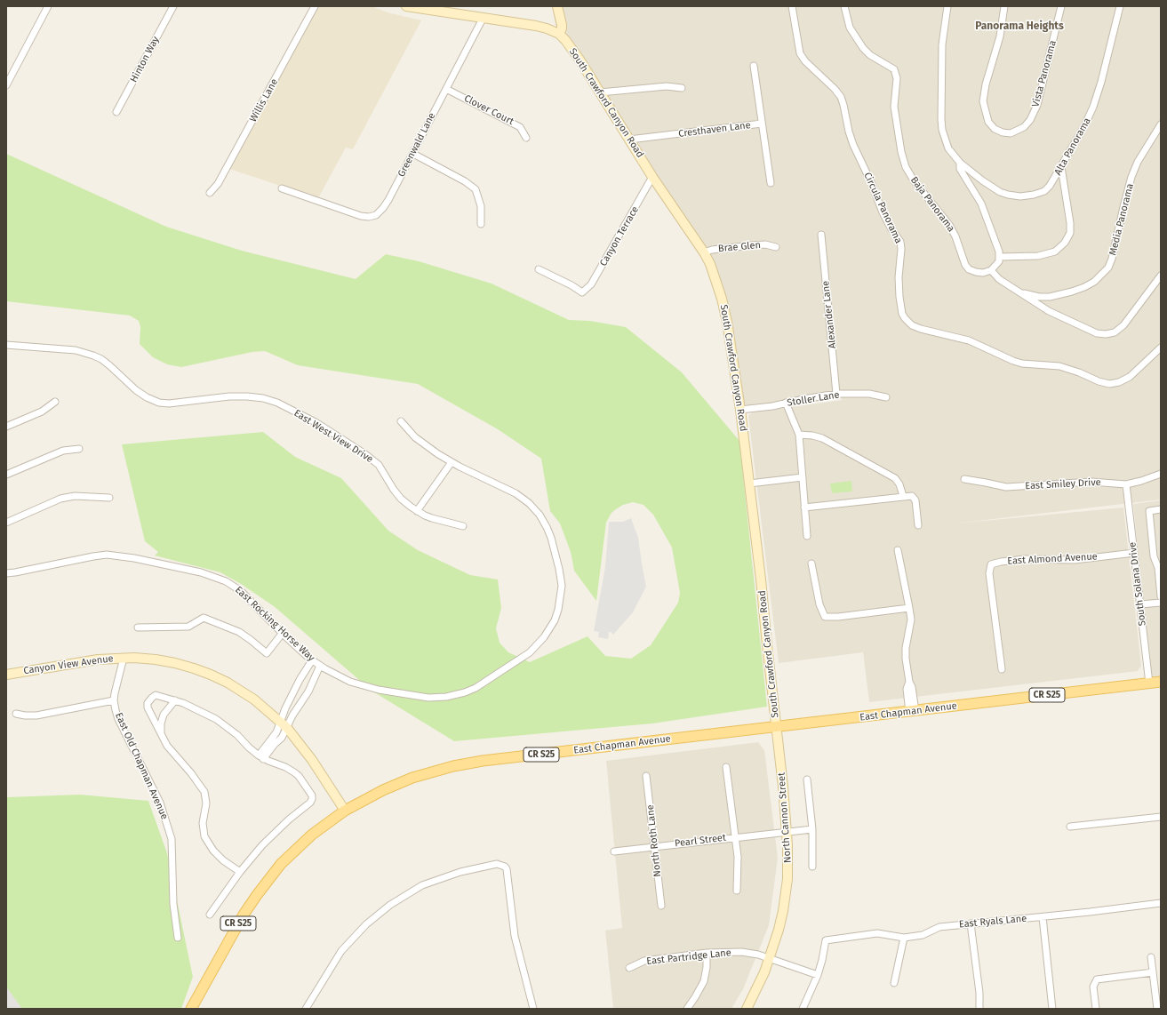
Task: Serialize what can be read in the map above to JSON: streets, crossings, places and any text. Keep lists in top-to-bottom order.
{
  "streets": {
    "main road": [
      "South Crawford Canyon Road",
      "Canyon View Avenue",
      "CR S25",
      "East Chapman Avenue",
      "North Cannon Street"
    ],
    "street": [
      "Hinton Way",
      "Vista Panorama",
      "Willis Lane",
      "Clover Court",
      "Cresthaven Lane",
      "Greenwald Lane",
      "Alta Panorama",
      "Baja Panorama",
      "Circula Panorama",
      "Media Panorama",
      "Canyon Terrace",
      "Brae Glen",
      "Alexander Lane",
      "Stoller Lane",
      "East West View Drive",
      "East Smiley Drive",
      "East Almond Avenue",
      "South Solana Drive",
      "East Rocking Horse Way",
      "East Old Chapman Avenue",
      "North Roth Lane",
      "Pearl Street",
      "East Ryals Lane",
      "East Partridge Lane"
    ]
  },
  "crossings": [
    ["South Crawford Canyon Road", "Cresthaven Lane"],
    ["South Crawford Canyon Road", "Canyon Terrace"],
    ["South Crawford Canyon Road", "Brae Glen"],
    ["South Crawford Canyon Road", "Stoller Lane"],
    ["South Crawford Canyon Road", "East Chapman Avenue"],
    ["South Crawford Canyon Road", "North Cannon Street"],
    ["Clover Court", "Greenwald Lane"],
    ["Alexander Lane", "Stoller Lane"],
    ["East Smiley Drive", "South Solana Drive"],
    ["East Almond Avenue", "South Solana Drive"],
    ["South Solana Drive", "East Chapman Avenue"],
    ["Canyon View Avenue", "East Chapman Avenue"],
    ["Canyon View Avenue", "East Old Chapman Avenue"],
    ["East Chapman Avenue", "North Cannon Street"],
    ["North Cannon Street", "Pearl Street"],
    ["North Cannon Street", "East Partridge Lane"],
    ["North Roth Lane", "Pearl Street"],
    ["East Ryals Lane", "East Partridge Lane"]
  ],
  "districts": ["Panorama Heights"]
}
